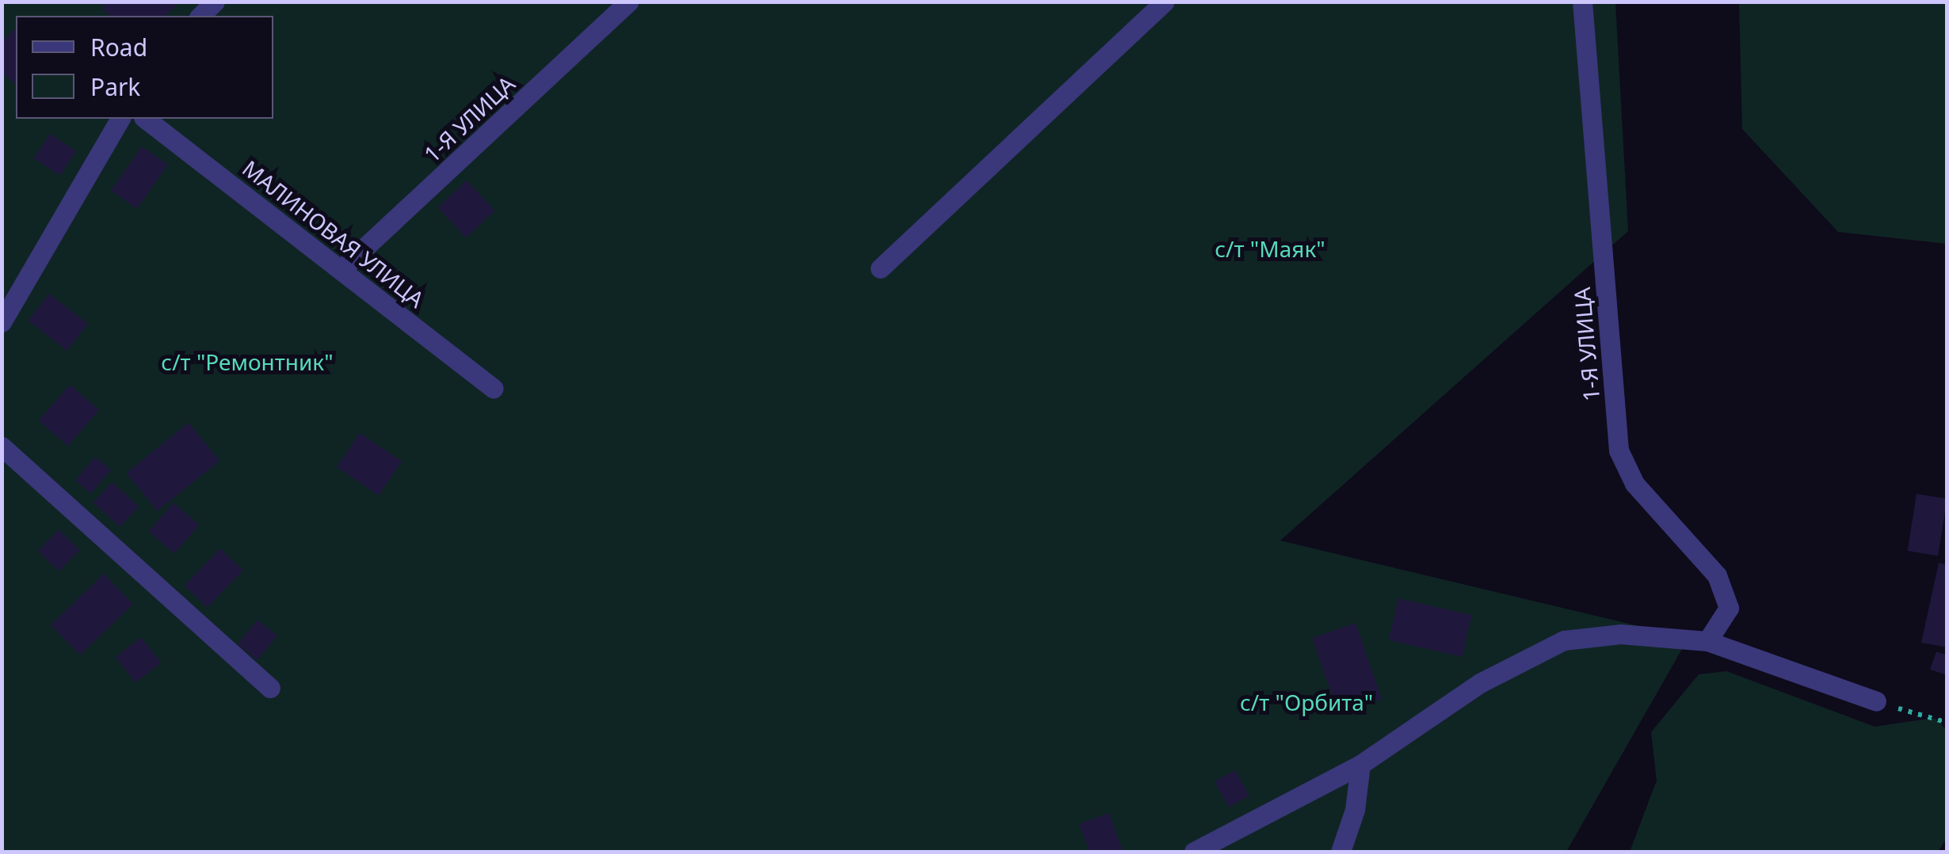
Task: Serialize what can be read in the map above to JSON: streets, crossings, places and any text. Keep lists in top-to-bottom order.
{
  "streets": {
    "street": ["1-Я УЛИЦА", "МАЛИНОВАЯ УЛИЦА"]
  },
  "crossings": [
    ["1-Я УЛИЦА", "МАЛИНОВАЯ УЛИЦА"]
  ],
  "parks": ["с/т \"Маяк\"", "с/т \"Ремонтник\"", "с/т \"Орбита\""],
  "legend": ["Road", "Park"]
}
